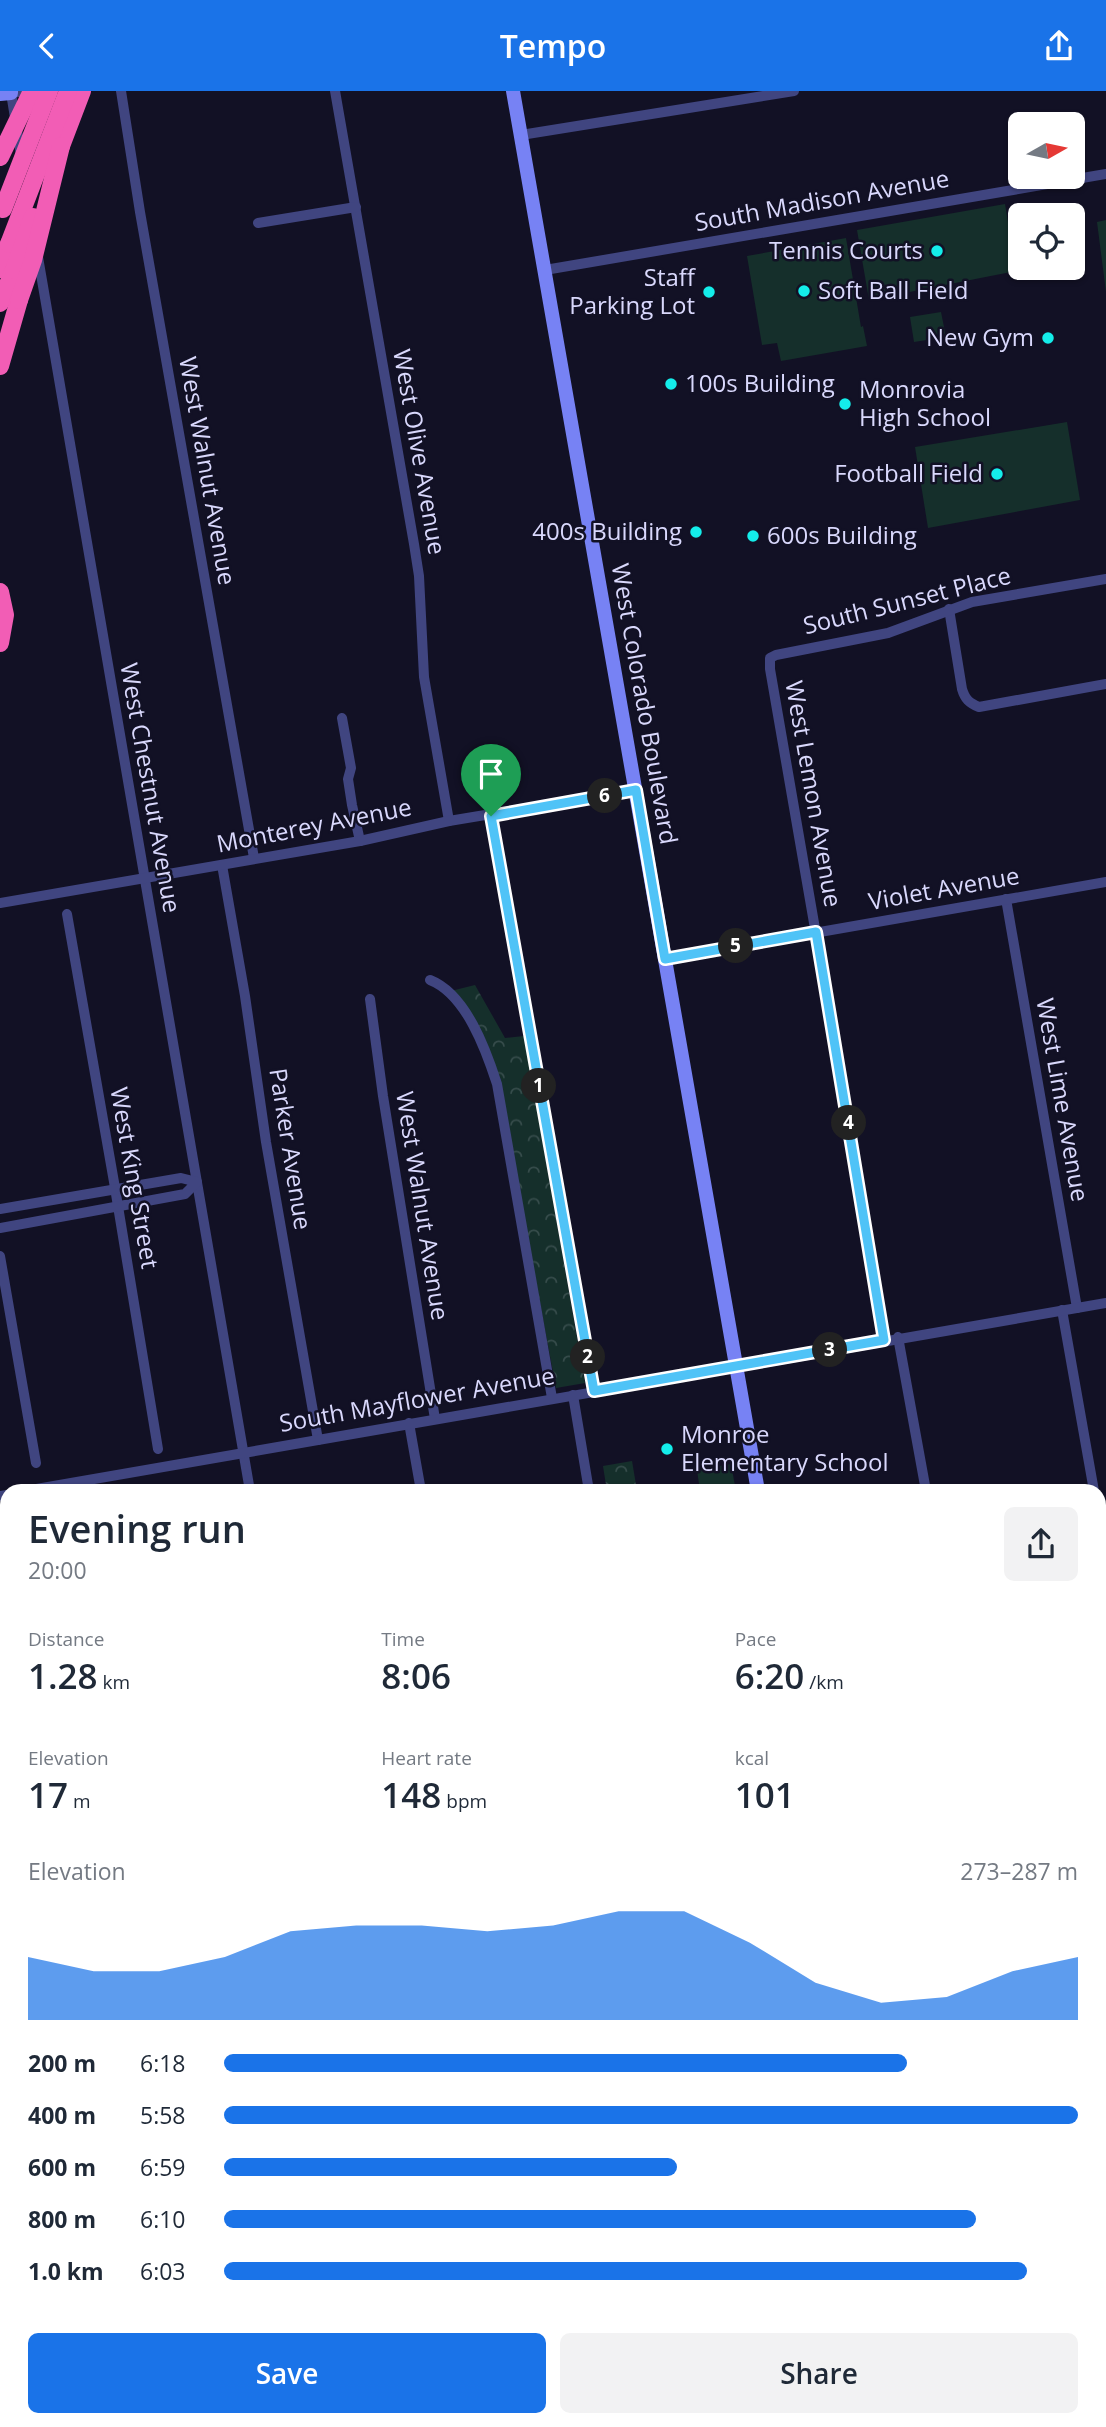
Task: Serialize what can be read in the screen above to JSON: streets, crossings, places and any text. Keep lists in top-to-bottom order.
{
  "streets": {
    "street": [
      "South Madison Avenue",
      "West Olive Avenue",
      "West Walnut Avenue",
      "South Sunset Place",
      "West Colorado Boulevard",
      "West Chestnut Avenue",
      "West Lemon Avenue",
      "Monterey Avenue",
      "Violet Avenue",
      "West Lime Avenue",
      "Parker Avenue",
      "West King Street",
      "South Mayflower Avenue"
    ]
  },
  "crossings": [
    ["South Madison Avenue", "West Colorado Boulevard"],
    ["West Olive Avenue", "Monterey Avenue"],
    ["West Walnut Avenue", "Monterey Avenue"],
    ["West Walnut Avenue", "South Mayflower Avenue"],
    ["South Sunset Place", "West Lemon Avenue"],
    ["West Colorado Boulevard", "Monterey Avenue"],
    ["West Colorado Boulevard", "Violet Avenue"],
    ["West Colorado Boulevard", "South Mayflower Avenue"],
    ["West Chestnut Avenue", "Monterey Avenue"],
    ["West Chestnut Avenue", "South Mayflower Avenue"],
    ["West Lemon Avenue", "Violet Avenue"],
    ["West Lemon Avenue", "South Mayflower Avenue"],
    ["Monterey Avenue", "Parker Avenue"],
    ["Violet Avenue", "West Lime Avenue"],
    ["West Lime Avenue", "South Mayflower Avenue"],
    ["Parker Avenue", "South Mayflower Avenue"]
  ],
  "places": [
    "Tennis Courts",
    "Soft Ball Field",
    "Staff Parking Lot",
    "New Gym",
    "100s Building",
    "Monrovia High School",
    "Football Field",
    "400s Building",
    "600s Building",
    "Monroe Elementary School"
  ],
  "north": "right",
  "page": {
    "header": "Tempo",
    "pins": [
      "6",
      "5",
      "1",
      "4",
      "3",
      "2"
    ],
    "heading": ["Evening run", "20:00"],
    "stats": [
      ["Distance", "1.28 km"],
      ["Time", "8:06"],
      ["Pace", "6:20 /km"],
      ["Elevation", "17 m"],
      ["Heart rate", "148 bpm"],
      ["kcal", "101"]
    ],
    "chart": ["Elevation", "273–287 m"],
    "list": [
      {
        "name": "200 m",
        "note": "6:18"
      },
      {
        "name": "400 m",
        "note": "5:58"
      },
      {
        "name": "600 m",
        "note": "6:59"
      },
      {
        "name": "800 m",
        "note": "6:10"
      },
      {
        "name": "1.0 km",
        "note": "6:03"
      }
    ],
    "buttons": ["Save", "Share"]
  }
}
